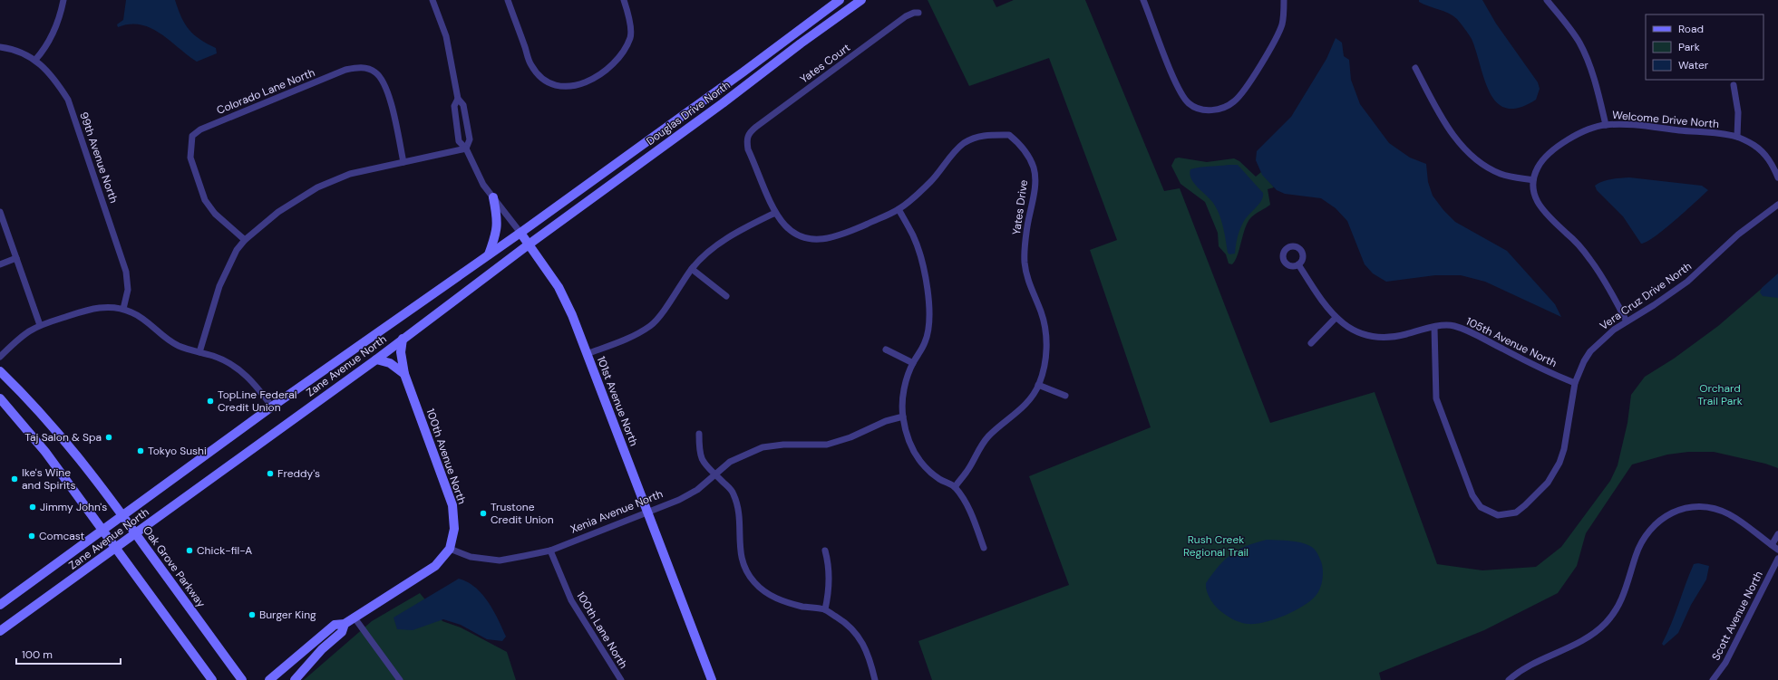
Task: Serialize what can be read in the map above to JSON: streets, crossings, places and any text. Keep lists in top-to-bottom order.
{
  "streets": {
    "main road": [
      "Douglas Drive North",
      "Zane Avenue North",
      "101st Avenue North",
      "100th Avenue North",
      "Oak Grove Parkway"
    ],
    "street": [
      "Yates Court",
      "Colorado Lane North",
      "Welcome Drive North",
      "99th Avenue North",
      "Yates Drive",
      "Vera Cruz Drive North",
      "105th Avenue North",
      "Xenia Avenue North",
      "Scott Avenue North",
      "100th Lane North"
    ]
  },
  "crossings": [
    ["Yates Court", "Yates Drive"],
    ["Douglas Drive North", "Zane Avenue North"],
    ["Douglas Drive North", "101st Avenue North"],
    ["Vera Cruz Drive North", "105th Avenue North"],
    ["Zane Avenue North", "101st Avenue North"],
    ["Zane Avenue North", "100th Avenue North"],
    ["Zane Avenue North", "Oak Grove Parkway"],
    ["101st Avenue North", "Xenia Avenue North"],
    ["100th Avenue North", "Xenia Avenue North"],
    ["Xenia Avenue North", "100th Lane North"]
  ],
  "parks": ["Orchard Trail Park", "Rush Creek Regional Trail"],
  "places": [
    "TopLine Federal Credit Union",
    "Taj Salon & Spa",
    "Tokyo Sushi",
    "Freddy's",
    "Ike's Wine and Spirits",
    "Jimmy John's",
    "Trustone Credit Union",
    "Comcast",
    "Chick-fil-A",
    "Burger King"
  ],
  "legend": ["Road", "Park", "Water"],
  "scale_bar": "100 m"
}
